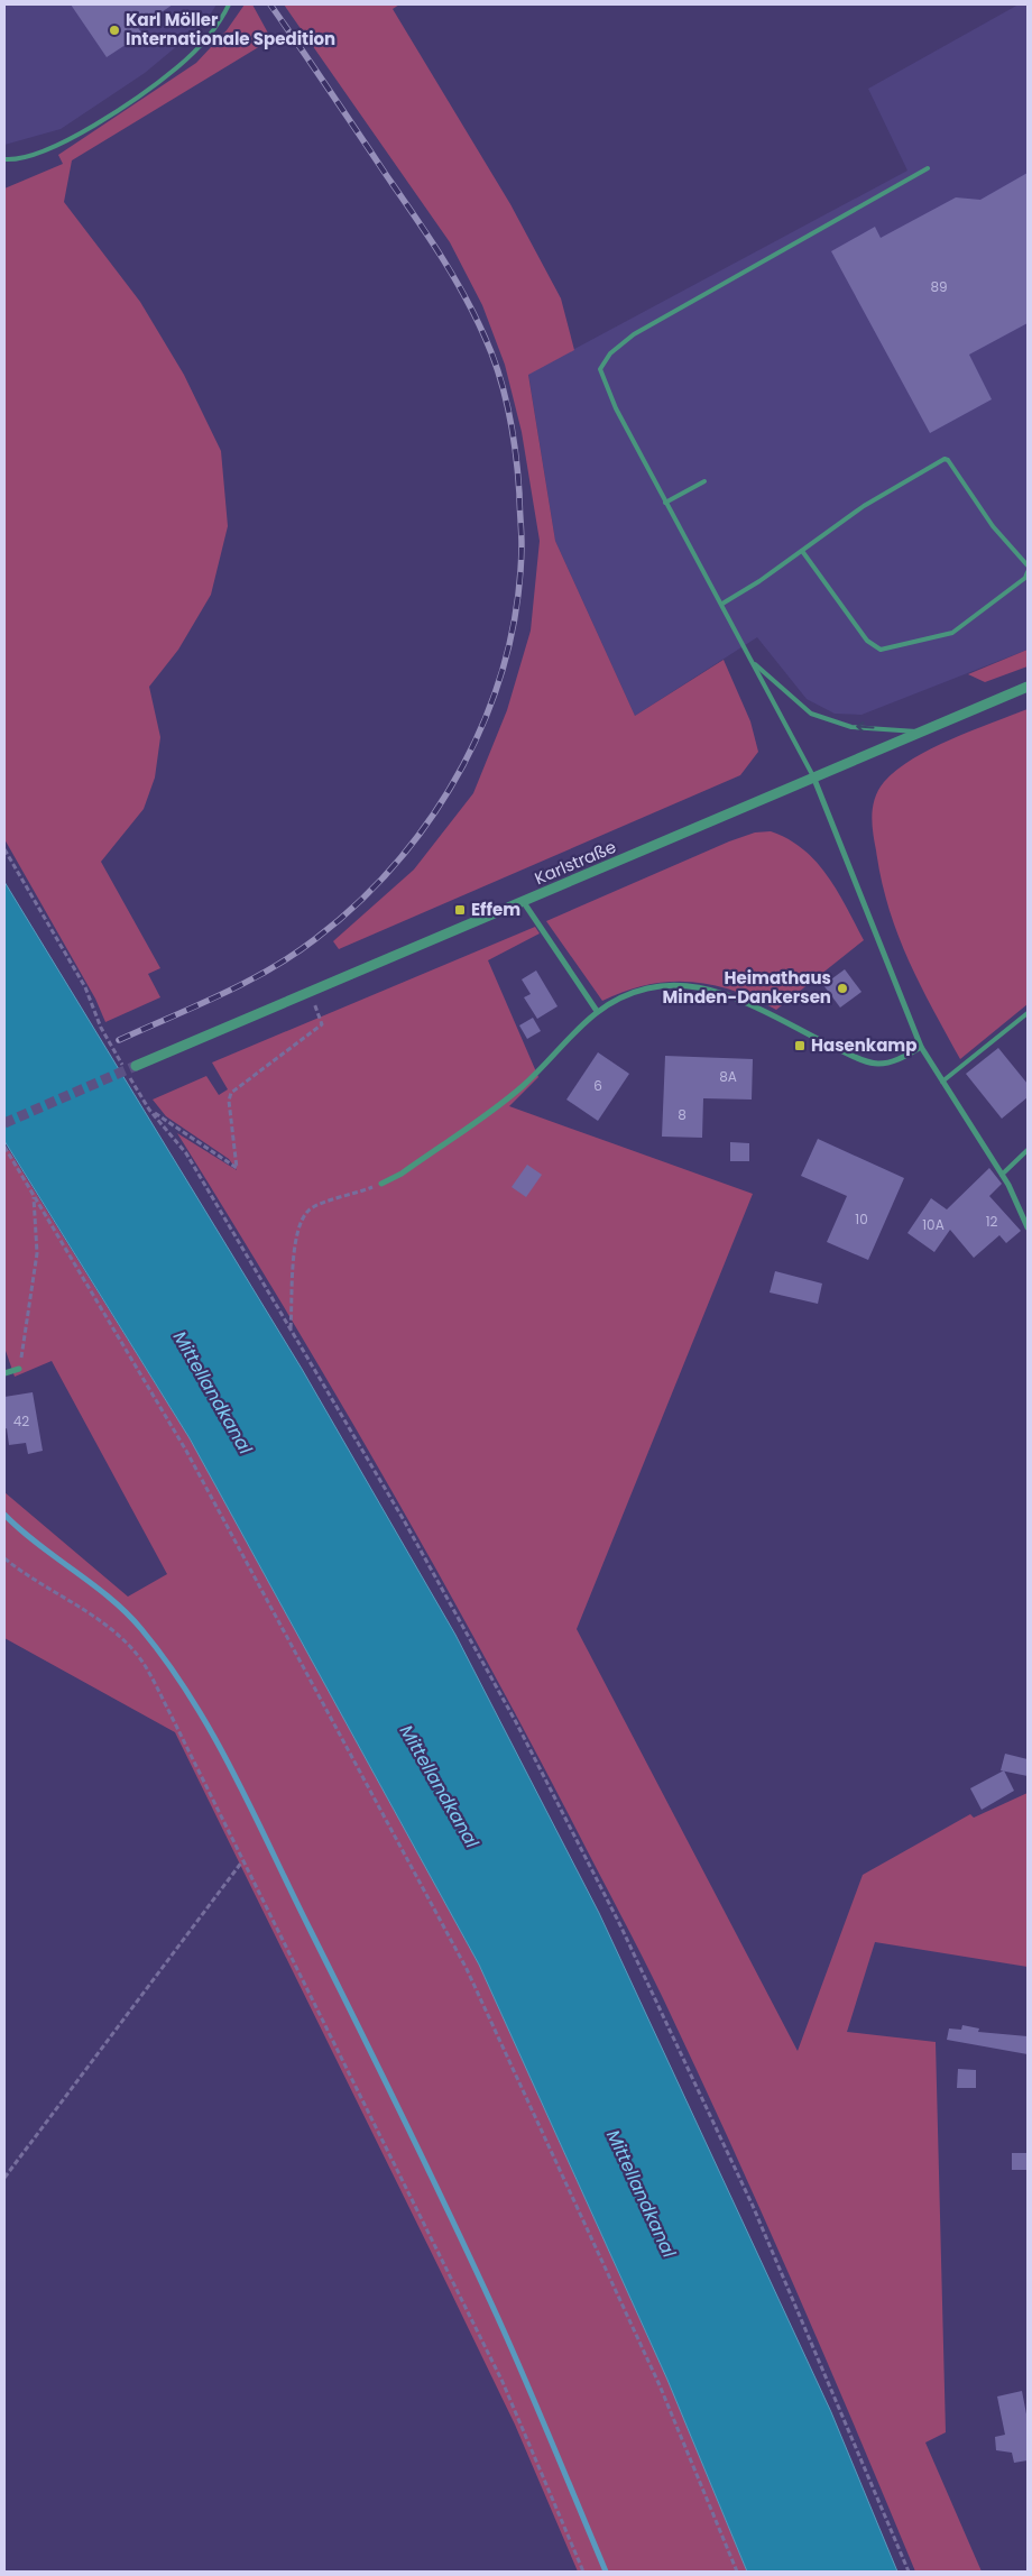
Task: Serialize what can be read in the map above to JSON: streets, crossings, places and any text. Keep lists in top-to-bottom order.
{
  "streets": {
    "street": ["Karlstraße"]
  },
  "water": ["Mittellandkanal"],
  "places": {
    "other": ["Karl Möller Internationale Spedition", "Heimathaus Minden-Dankersen"],
    "transit": ["Effem", "Hasenkamp"]
  },
  "house_numbers": [
    "89",
    "8A",
    "6",
    "8",
    "10",
    "12",
    "10A",
    "42"
  ]
}
